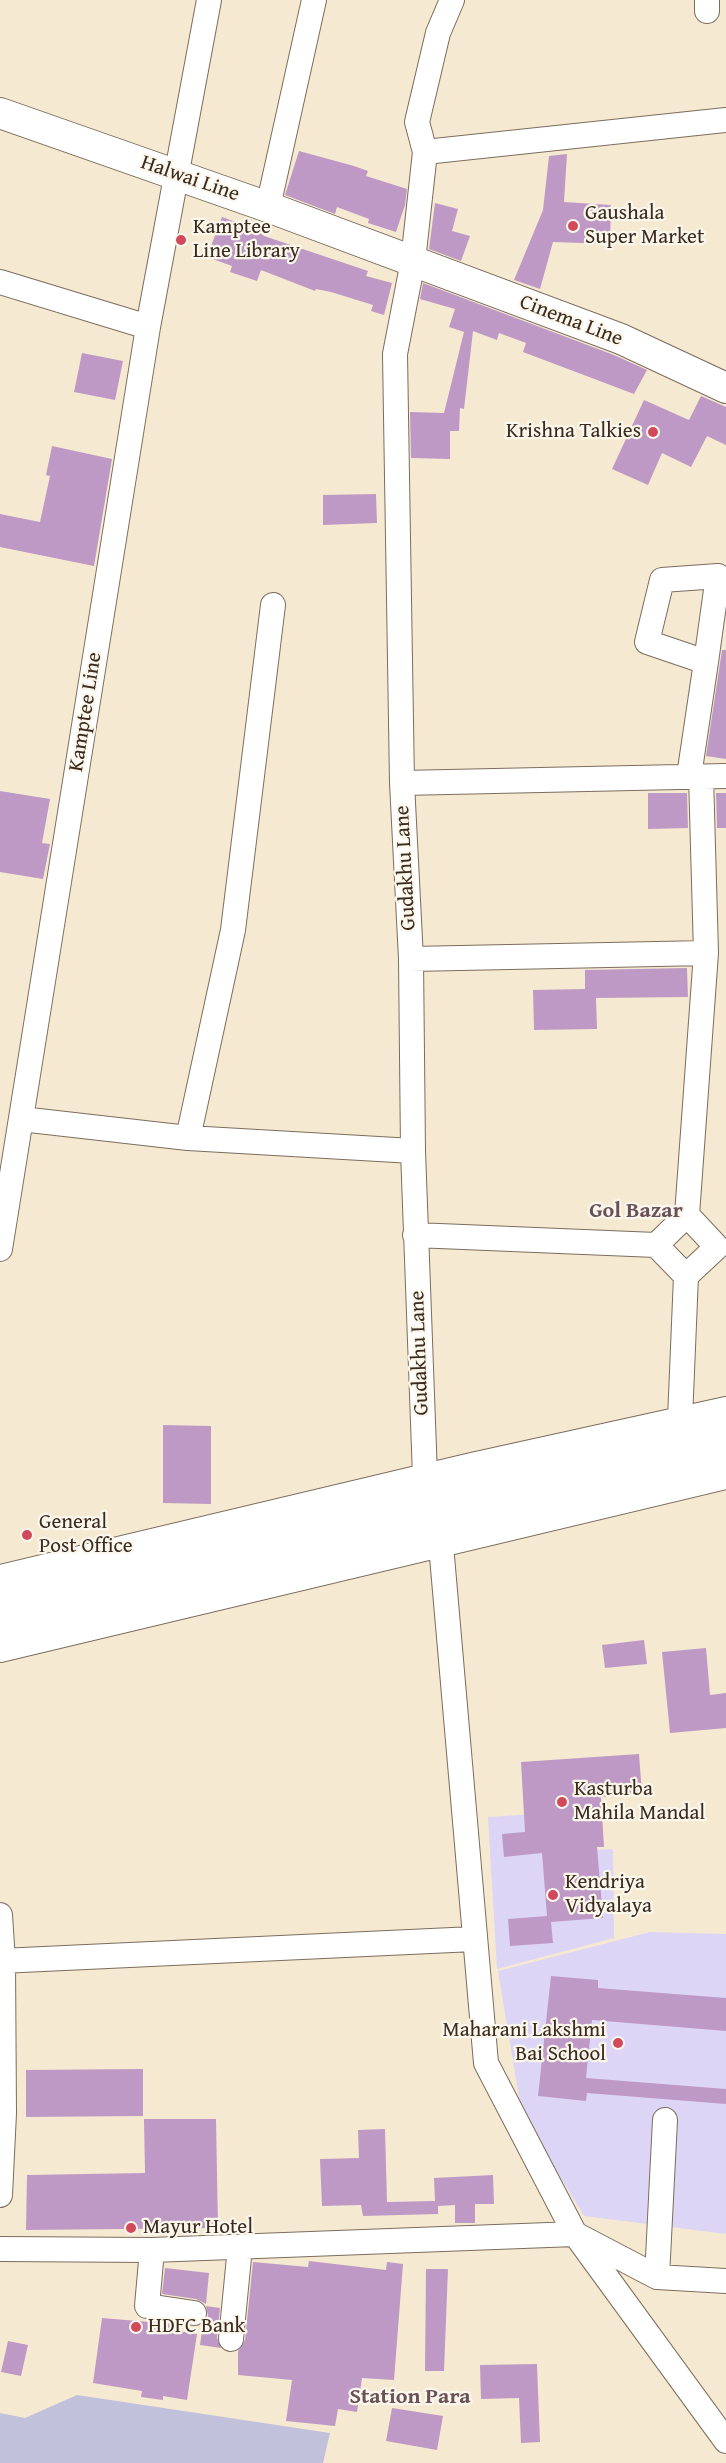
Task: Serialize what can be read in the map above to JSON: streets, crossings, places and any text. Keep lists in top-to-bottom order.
{
  "streets": {
    "main road": ["Halwai Line", "Cinema Line"],
    "street": ["Kamptee Line", "Gudakhu Lane"]
  },
  "crossings": [
    ["Halwai Line", "Cinema Line"],
    ["Halwai Line", "Kamptee Line"],
    ["Halwai Line", "Gudakhu Lane"],
    ["Cinema Line", "Gudakhu Lane"]
  ],
  "districts": ["Gol Bazar", "Station Para"],
  "places": [
    "Gaushala Super Market",
    "Kamptee Line Library",
    "Krishna Talkies",
    "General Post Office",
    "Kasturba Mahila Mandal",
    "Kendriya Vidyalaya",
    "Maharani Lakshmi Bai School",
    "Mayur Hotel",
    "HDFC Bank"
  ]
}
